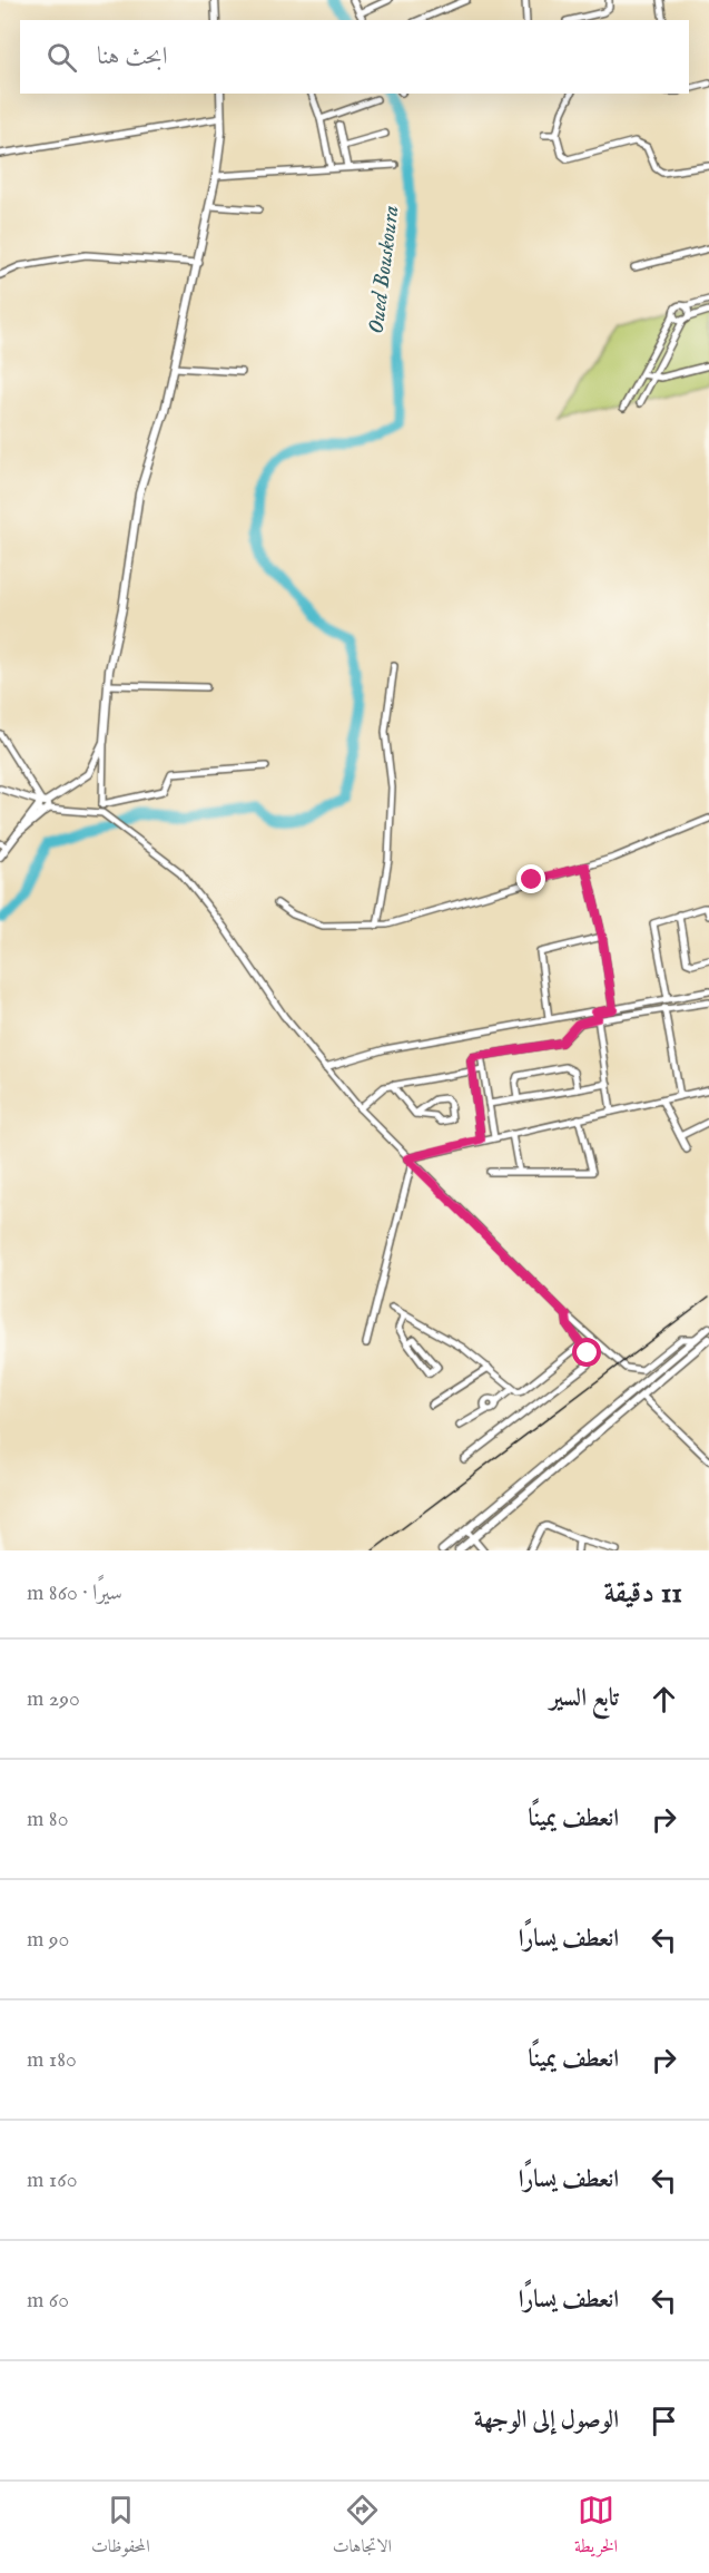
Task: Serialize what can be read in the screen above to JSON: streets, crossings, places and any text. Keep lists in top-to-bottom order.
{
  "water": ["Oued Bouskoura"],
  "page": {
    "search": "ابحث هنا",
    "heading": ["11 دقيقة", "سيرًا · 860 m"],
    "list": [
      ["تابع السير", "290 m"],
      ["انعطف يمينًا", "80 m"],
      ["انعطف يسارًا", "90 m"],
      ["انعطف يمينًا", "180 m"],
      ["انعطف يسارًا", "160 m"],
      ["انعطف يسارًا", "60 m"],
      "الوصول إلى الوجهة"
    ],
    "nav": ["الخريطة", "الاتجاهات", "المحفوظات"]
  }
}
